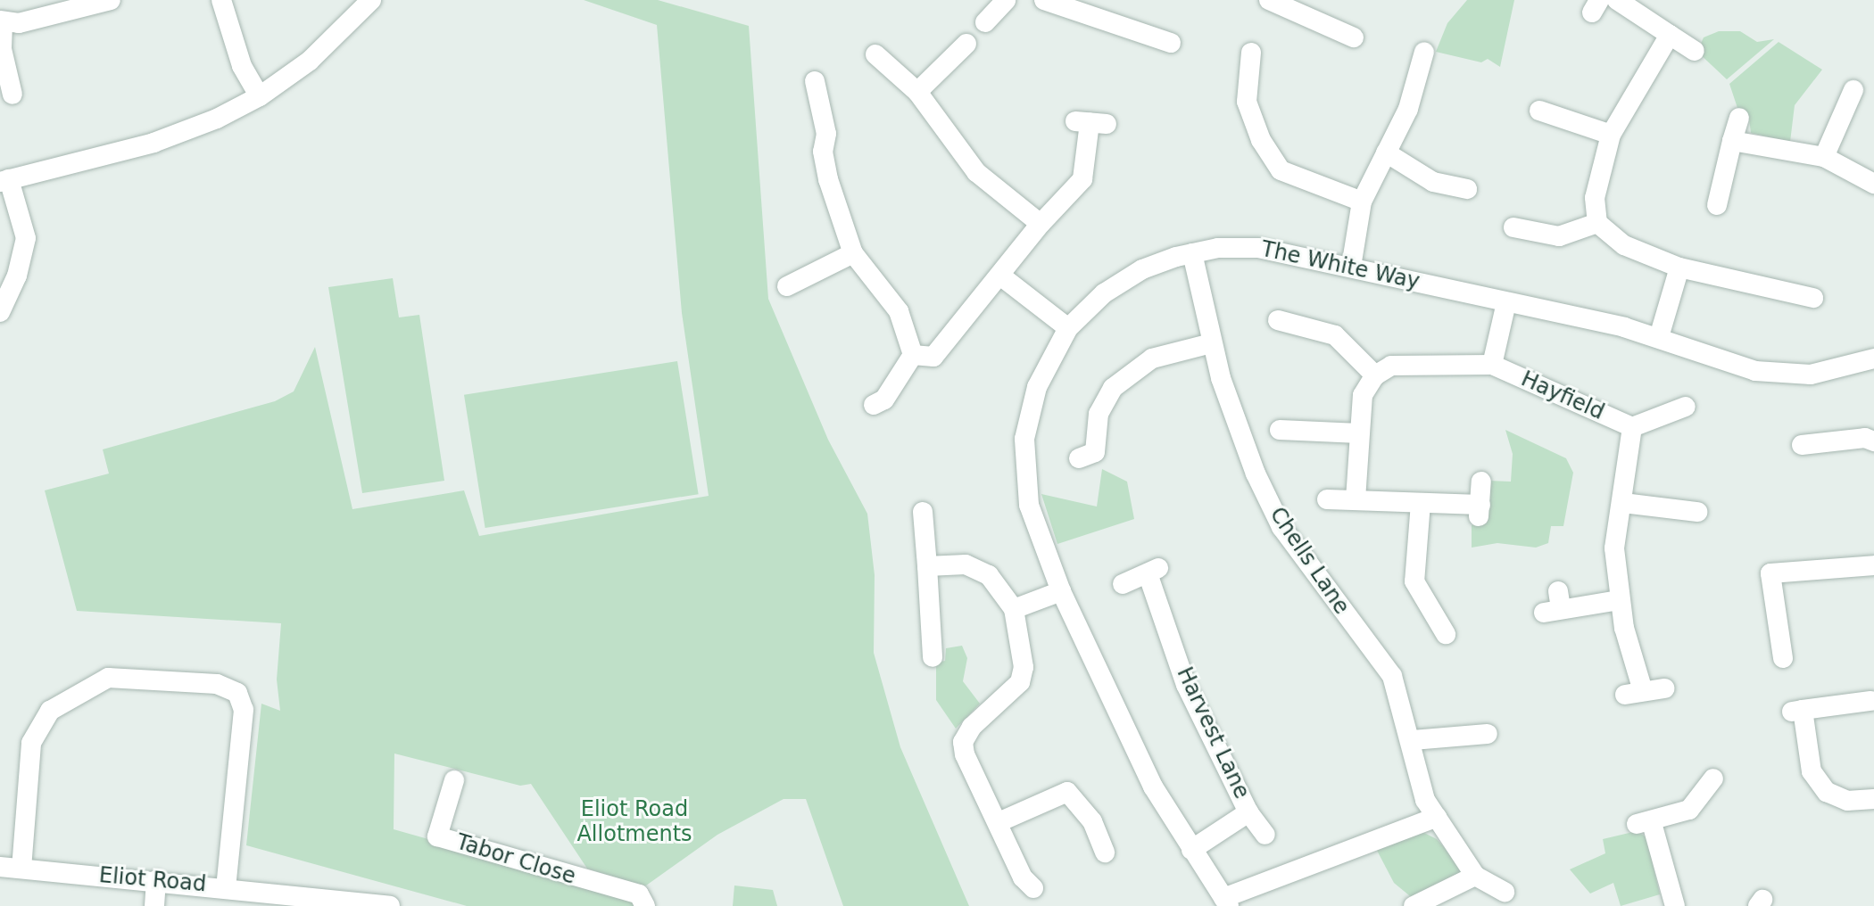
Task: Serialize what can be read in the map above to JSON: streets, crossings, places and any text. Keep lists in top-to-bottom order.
{
  "streets": {
    "street": [
      "The White Way",
      "Hayfield",
      "Chells Lane",
      "Harvest Lane",
      "Tabor Close",
      "Eliot Road"
    ]
  },
  "crossings": [
    ["The White Way", "Chells Lane"],
    ["The White Way", "Harvest Lane"]
  ],
  "parks": ["Eliot Road Allotments"]
}
